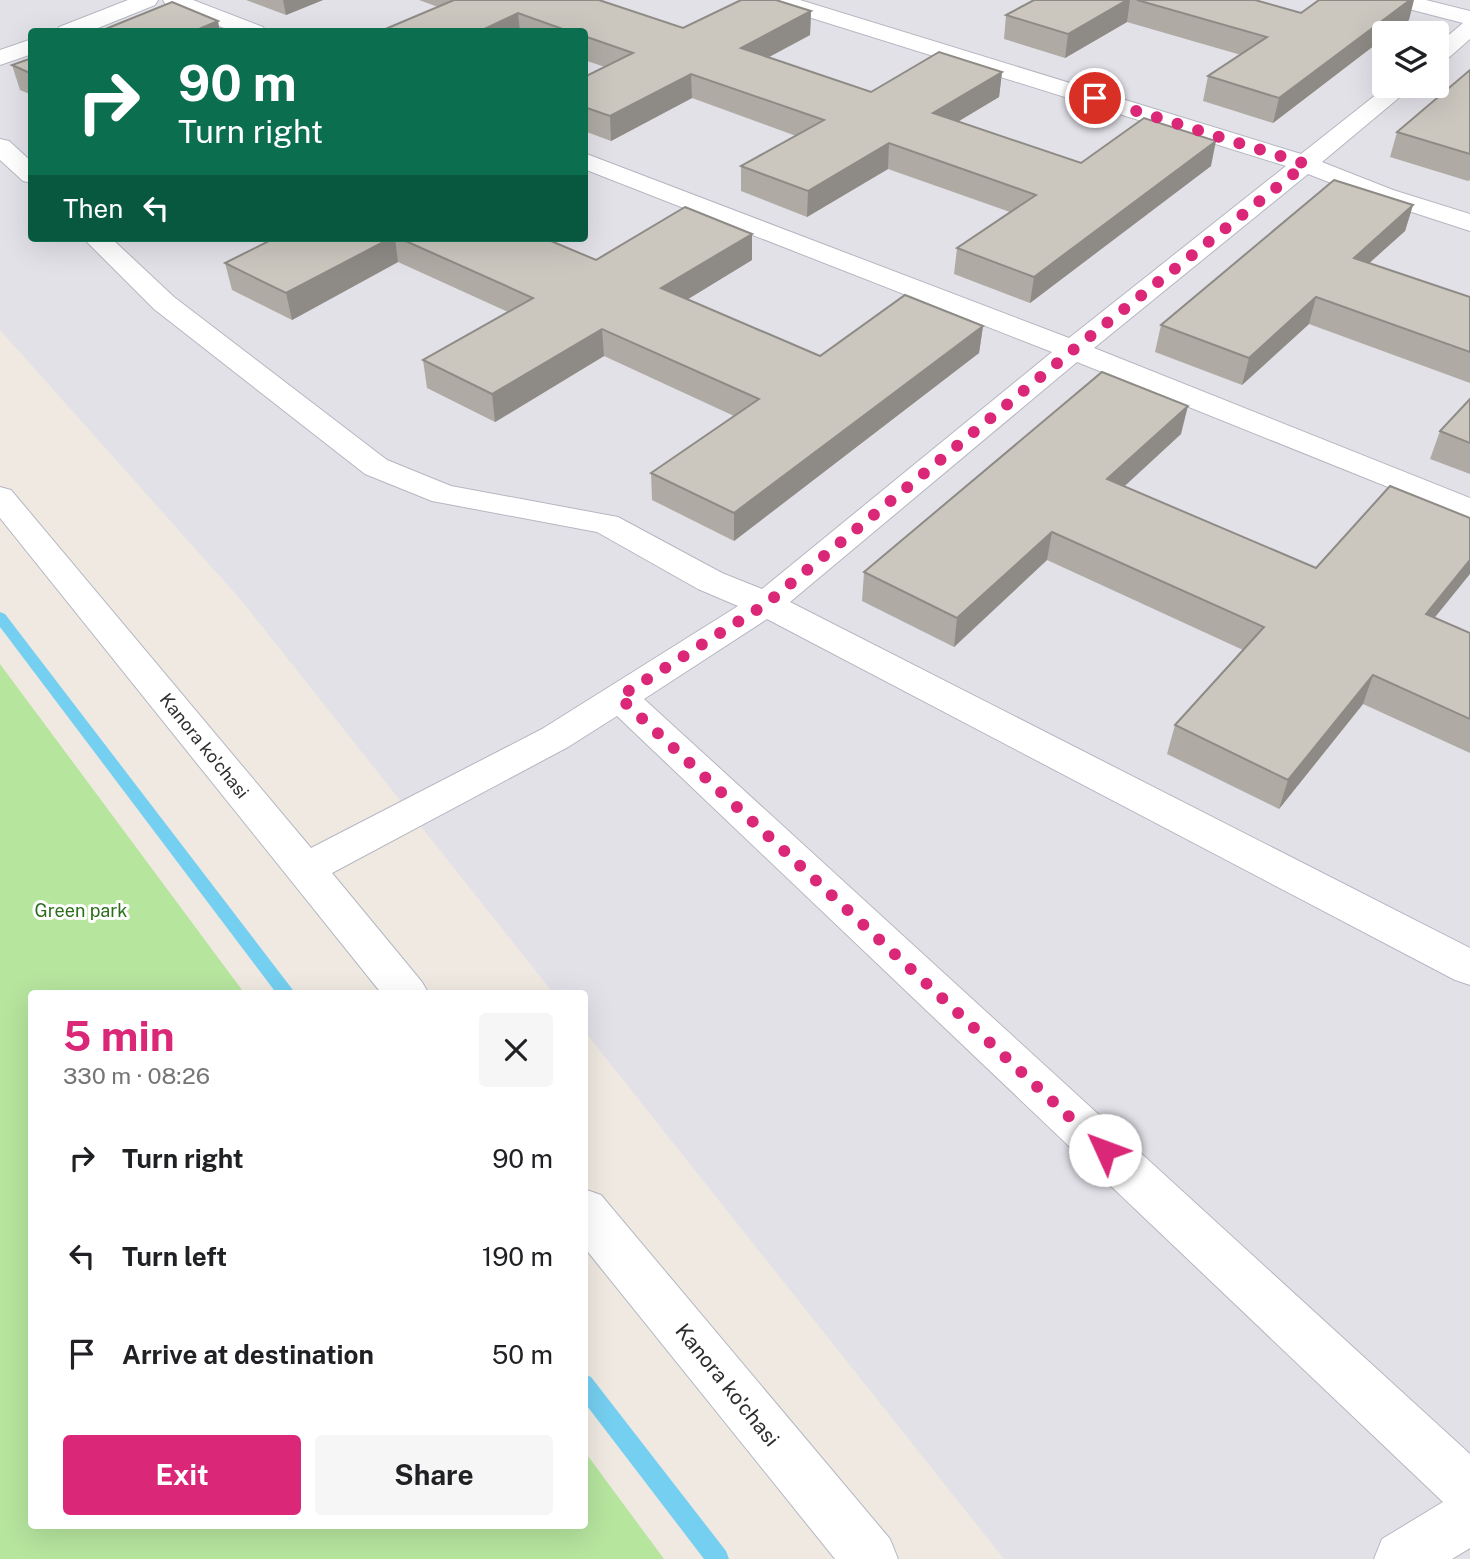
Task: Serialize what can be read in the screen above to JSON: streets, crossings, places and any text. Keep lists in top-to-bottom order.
{
  "streets": {
    "street": ["Kanora ko'chasi"]
  },
  "parks": ["Green park"],
  "page": {
    "turn": ["90 m", "Turn right"],
    "then": "Then",
    "heading": ["5 min", "330 m · 08:26"],
    "list": [
      {
        "name": "Turn right",
        "value": "90 m"
      },
      {
        "name": "Turn left",
        "value": "190 m"
      },
      {
        "name": "Arrive at destination",
        "value": "50 m"
      }
    ],
    "buttons": ["Exit", "Share"]
  }
}
